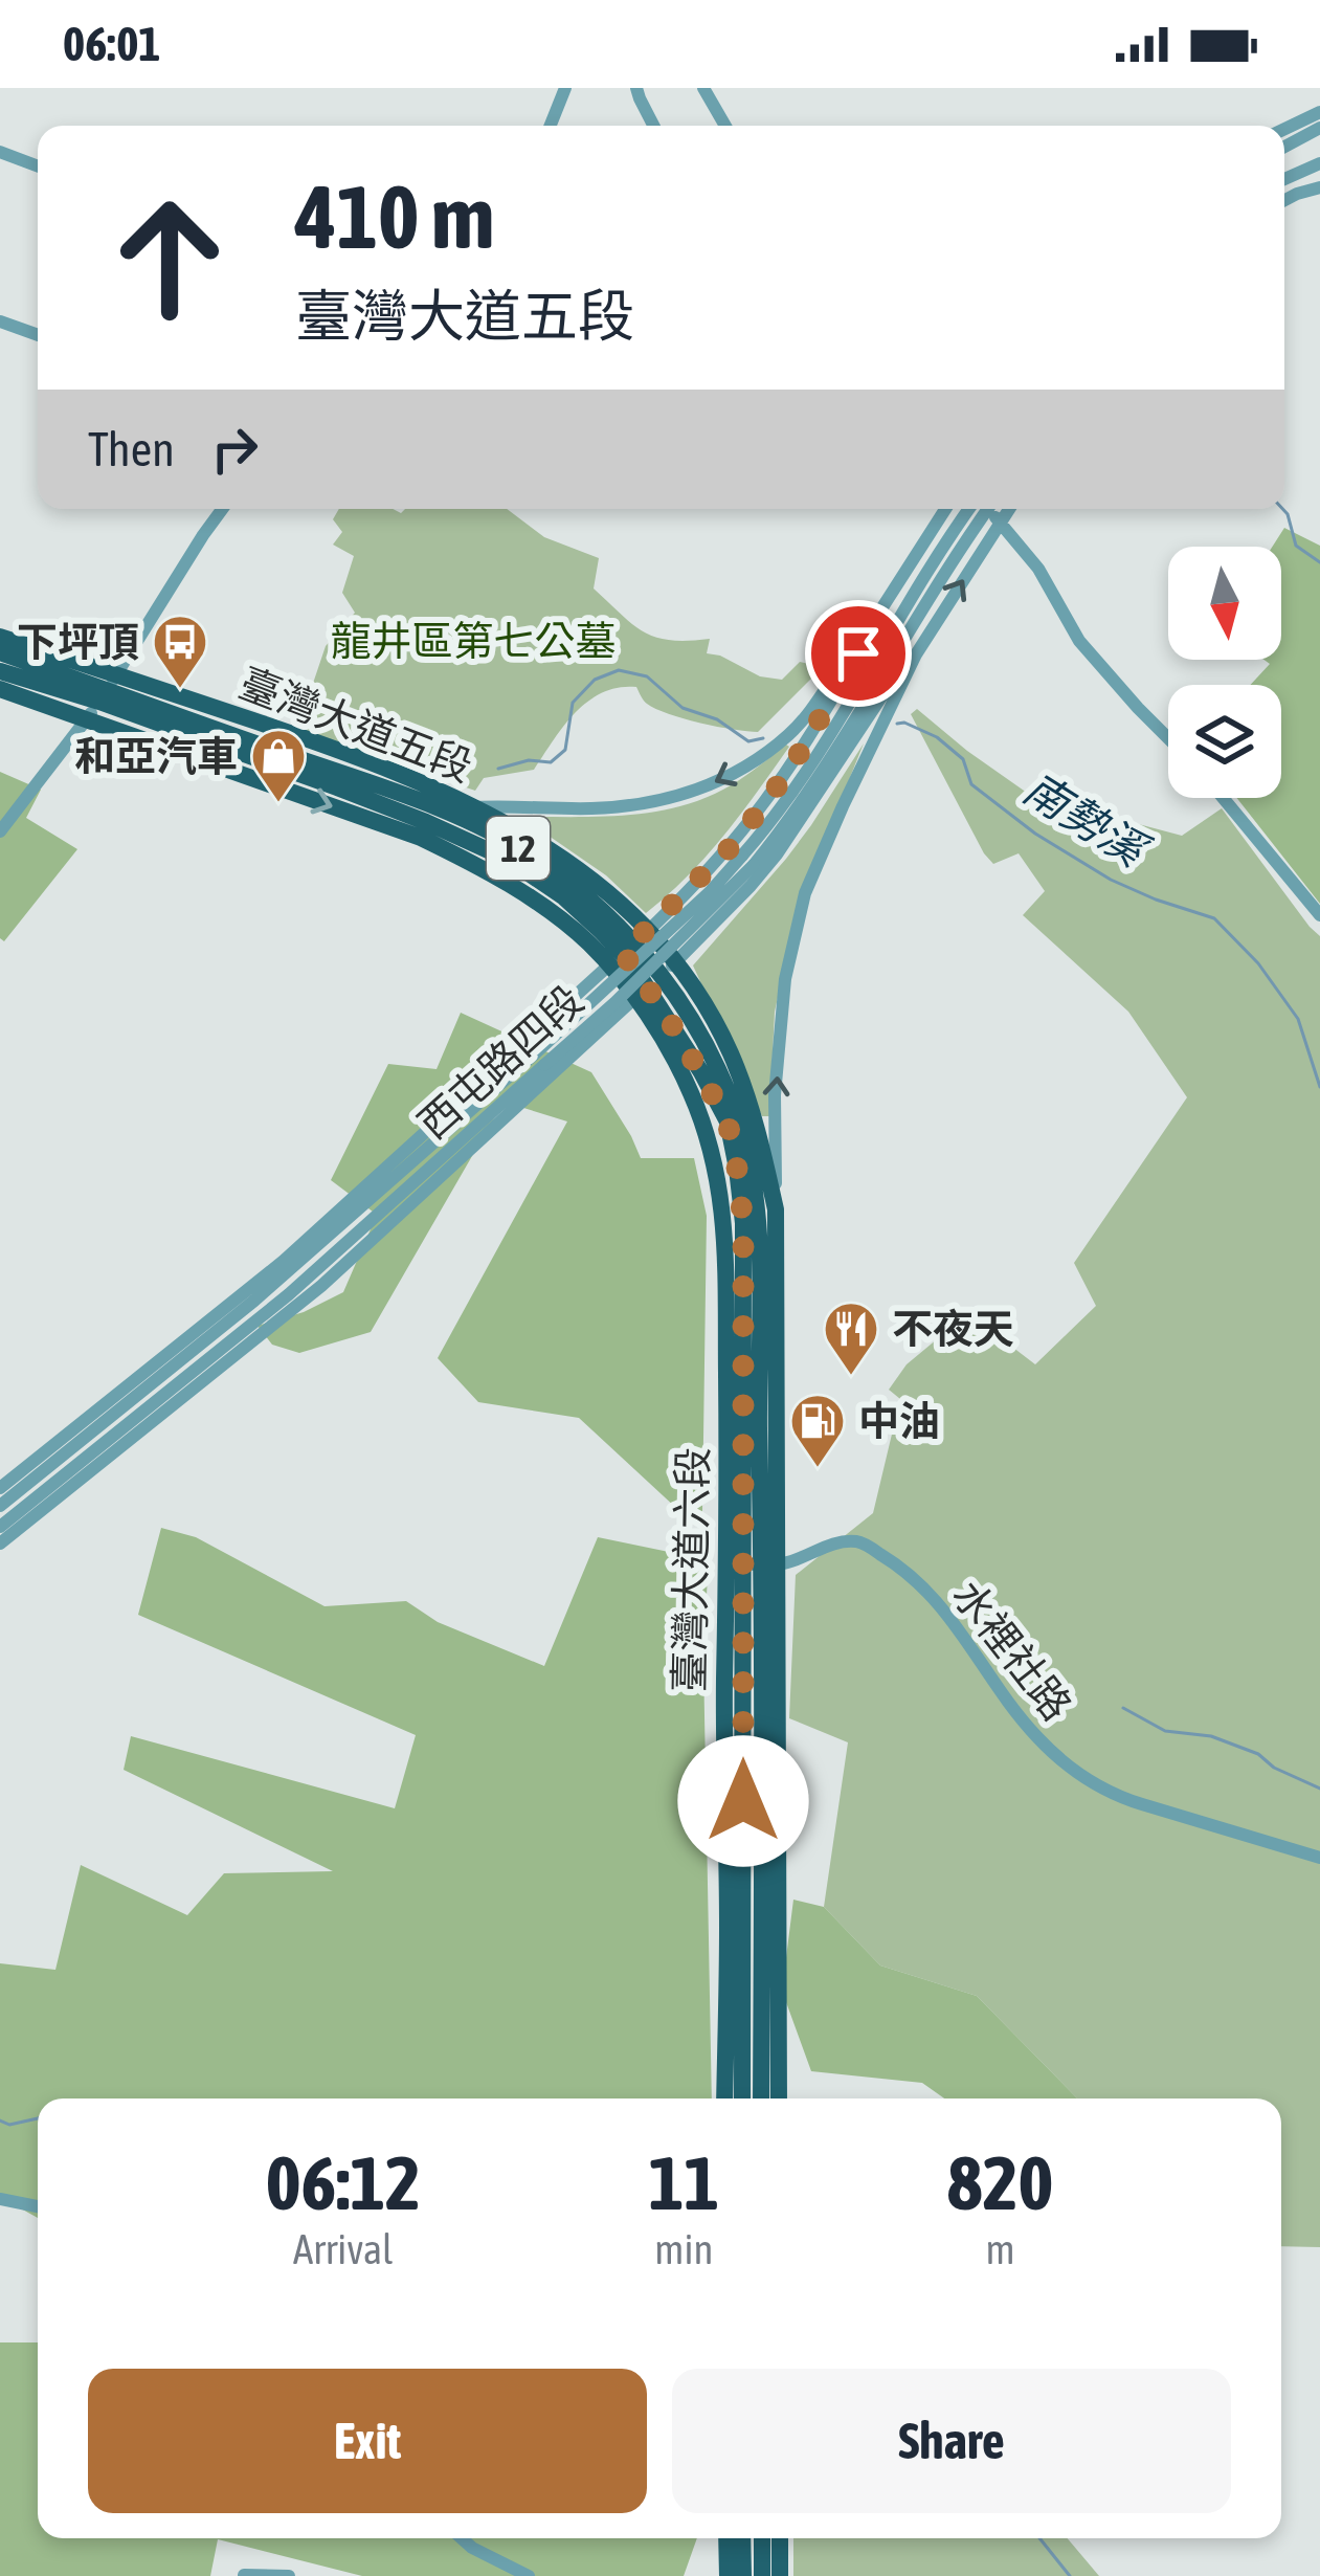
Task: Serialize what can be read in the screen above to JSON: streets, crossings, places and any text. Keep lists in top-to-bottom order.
{
  "streets": {
    "main road": ["臺灣大道五段", "12", "臺灣大道六段"],
    "street": ["西屯路四段", "水裡社路"]
  },
  "crossings": [
    ["臺灣大道五段", "西屯路四段"],
    ["臺灣大道五段", "臺灣大道六段"],
    ["臺灣大道六段", "水裡社路"]
  ],
  "water": ["南勢溪"],
  "parks": ["龍井區第七公墓"],
  "places": {
    "bus stop": ["下坪頂"],
    "shop": ["和亞汽車"],
    "restaurant": ["不夜天"],
    "fuel station": ["中油"]
  },
  "north": "bottom",
  "page": {
    "status": "06:01",
    "turn": ["410 m", "臺灣大道五段"],
    "then": "Then",
    "eta": [
      "06:12",
      "Arrival",
      "11",
      "min",
      "820",
      "m"
    ],
    "buttons": ["Exit", "Share"]
  }
}
